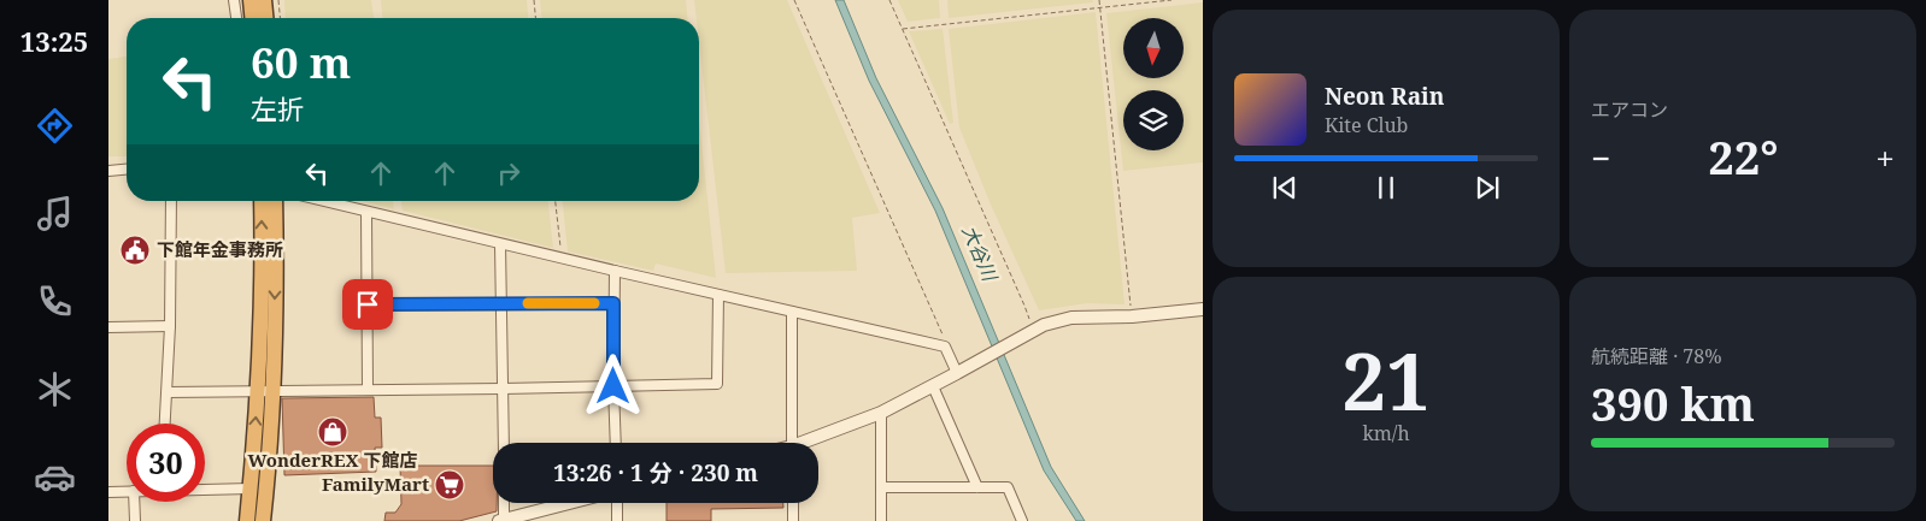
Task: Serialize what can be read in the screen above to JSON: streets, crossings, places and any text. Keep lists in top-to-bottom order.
{
  "water": ["大谷川"],
  "places": {
    "public building": ["下館年金事務所"],
    "shop": ["WonderREX 下館店"],
    "supermarket": ["FamilyMart"]
  },
  "north": "bottom",
  "page": {
    "tabs": "13:25",
    "tile": [
      "エアコン",
      ["21", "km/h"],
      ["航続距離 · 78%", "390 km"]
    ],
    "turn": ["60 m", "左折"],
    "song": ["Neon Rain", "Kite Club"],
    "heat": ["−", "22°", "+"],
    "limit": "30",
    "trip": "13:26 · 1 分 · 230 m"
  }
}
